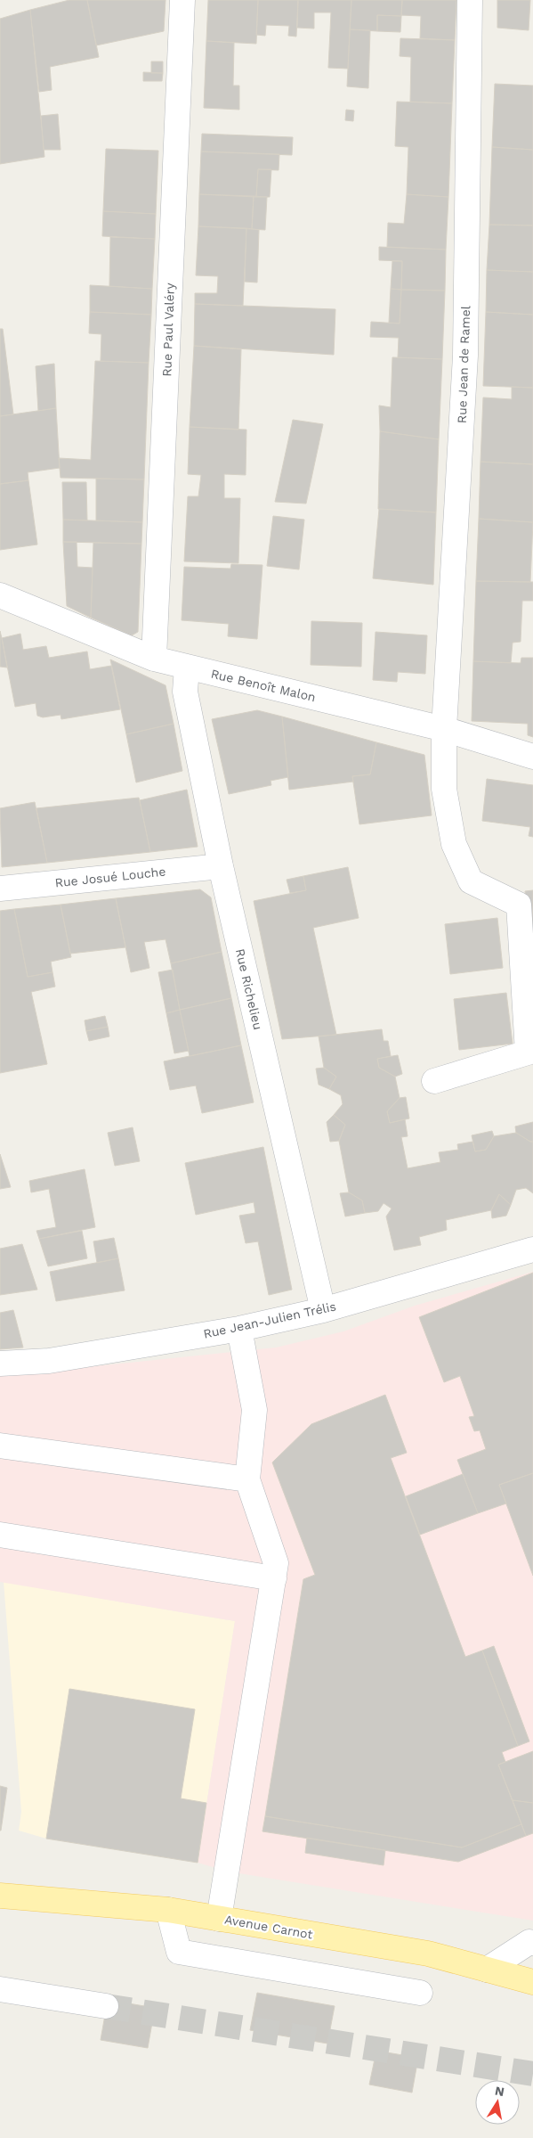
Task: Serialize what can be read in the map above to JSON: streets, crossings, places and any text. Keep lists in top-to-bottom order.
{
  "streets": {
    "main road": ["Avenue Carnot"],
    "street": [
      "Rue Paul Valéry",
      "Rue Jean de Ramel",
      "Rue Benoît Malon",
      "Rue Josué Louche",
      "Rue Richelieu",
      "Rue Jean-Julien Trélis"
    ]
  },
  "crossings": [
    ["Rue Paul Valéry", "Rue Benoît Malon"],
    ["Rue Jean de Ramel", "Rue Benoît Malon"],
    ["Rue Benoît Malon", "Rue Richelieu"],
    ["Rue Josué Louche", "Rue Richelieu"],
    ["Rue Richelieu", "Rue Jean-Julien Trélis"]
  ],
  "north": "top"
}
